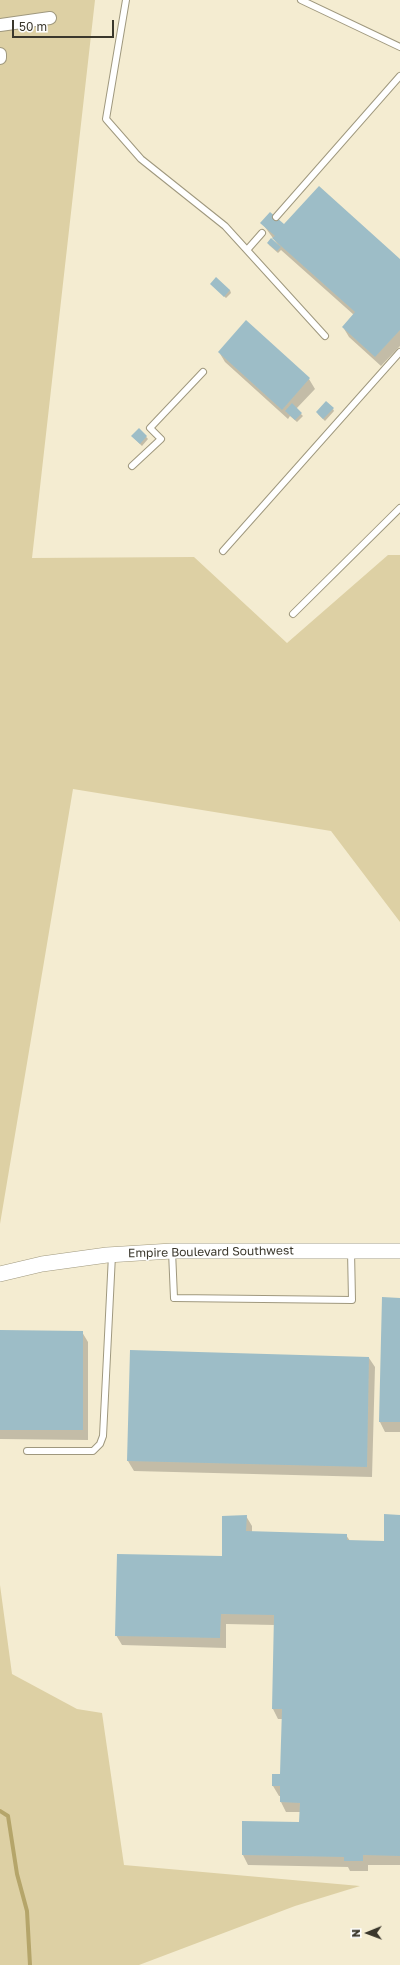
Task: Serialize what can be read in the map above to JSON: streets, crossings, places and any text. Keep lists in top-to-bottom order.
{
  "streets": {
    "street": ["Empire Boulevard Southwest"]
  },
  "scale_bar": "50 m",
  "north": "left"
}
